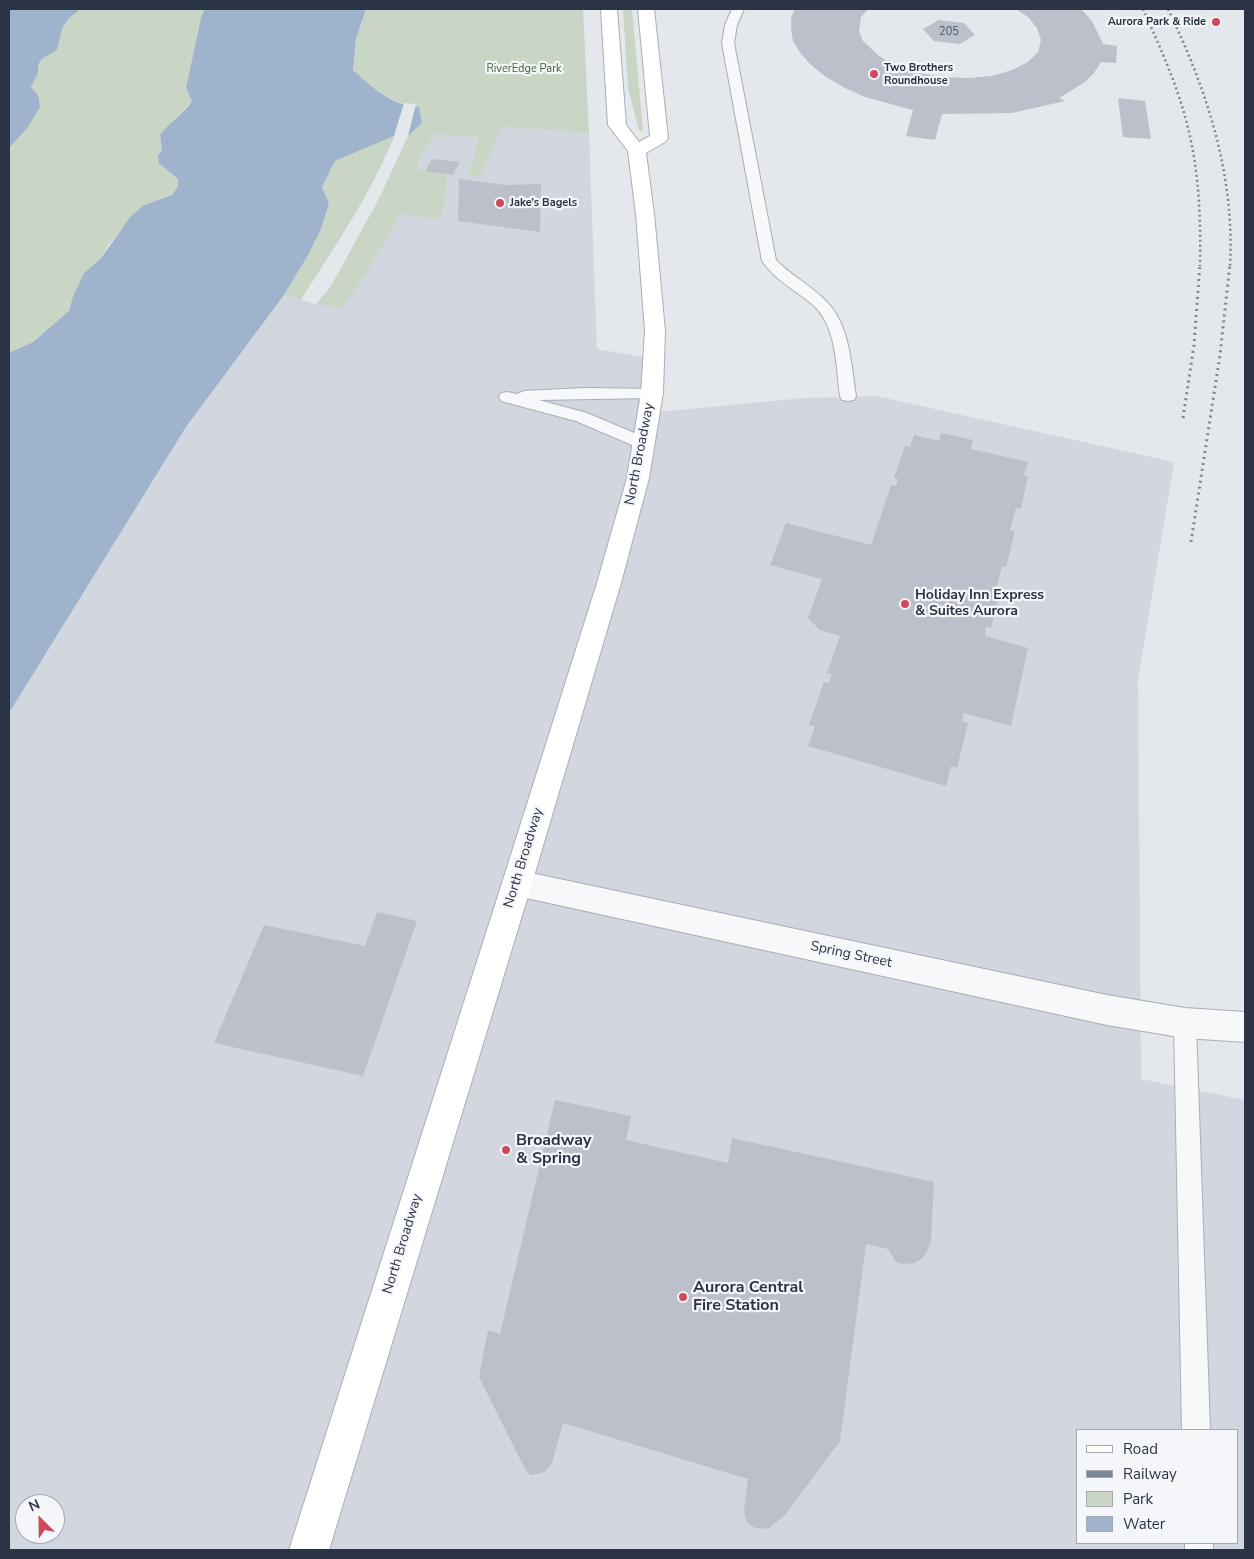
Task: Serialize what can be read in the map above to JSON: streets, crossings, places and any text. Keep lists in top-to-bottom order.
{
  "streets": {
    "main road": ["North Broadway"],
    "street": ["Spring Street"]
  },
  "crossings": [
    ["North Broadway", "Spring Street"]
  ],
  "parks": ["RiverEdge Park"],
  "places": [
    "Aurora Park & Ride",
    "Two Brothers Roundhouse",
    "Jake’s Bagels",
    "Holiday Inn Express & Suites Aurora",
    "Broadway & Spring",
    "Aurora Central Fire Station"
  ],
  "house_numbers": ["205"],
  "legend": [
    "Road",
    "Railway",
    "Park",
    "Water"
  ],
  "north": "top left"
}
